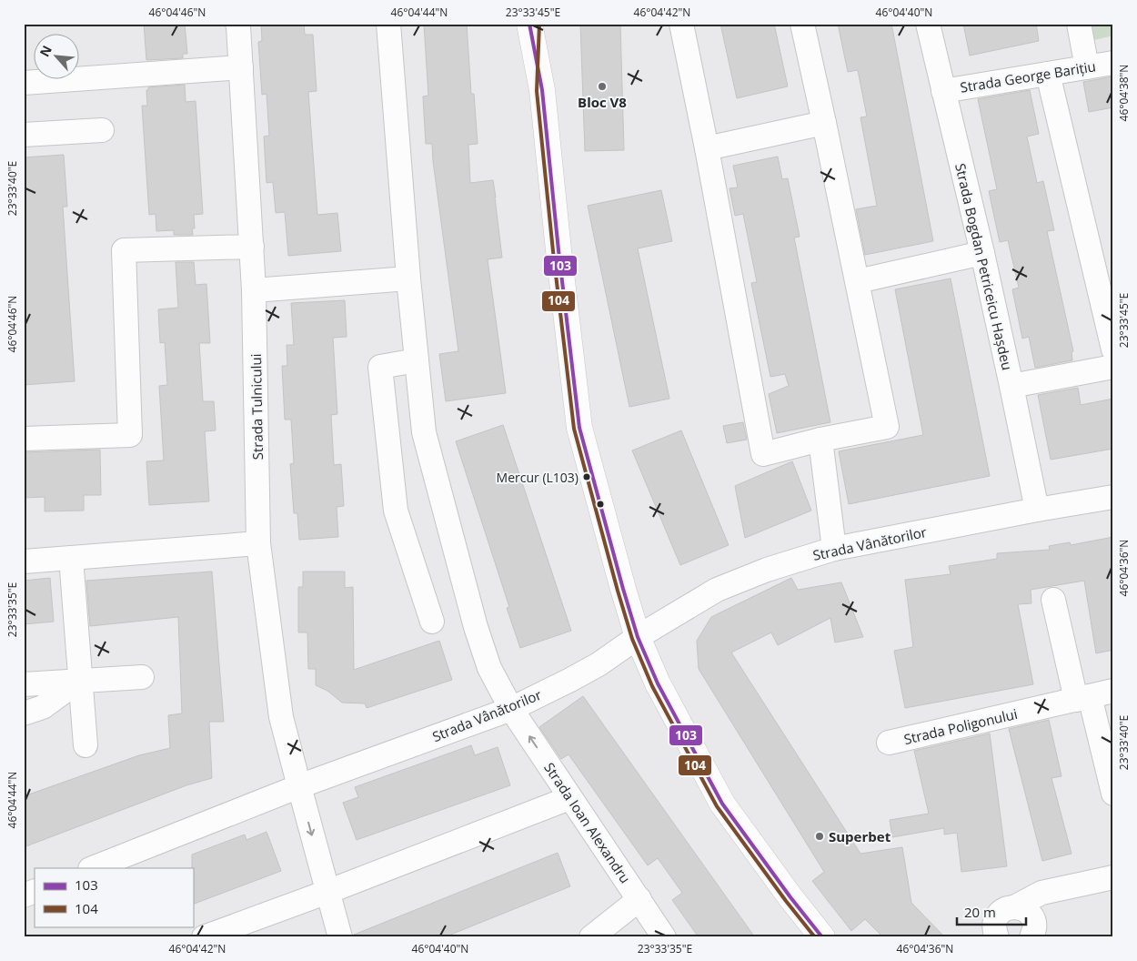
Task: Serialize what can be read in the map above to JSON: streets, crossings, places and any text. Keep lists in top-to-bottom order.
{
  "streets": {
    "street": [
      "Strada George Barițiu",
      "Strada Bogdan Petriceicu Hașdeu",
      "Strada Tulnicului",
      "Strada Vânătorilor",
      "Strada Poligonului",
      "Strada Ioan Alexandru"
    ]
  },
  "crossings": [
    ["Strada George Barițiu", "Strada Bogdan Petriceicu Hașdeu"],
    ["Strada Bogdan Petriceicu Hașdeu", "Strada Vânătorilor"],
    ["Strada Tulnicului", "Strada Vânătorilor"],
    ["Strada Vânătorilor", "Strada Ioan Alexandru"]
  ],
  "places": ["Bloc V8", "Mercur (L103)", "Superbet"],
  "lines": ["transit line 103", "transit line 104"],
  "legend": ["103", "104"],
  "scale_bar": "20 m",
  "north": "top left",
  "coordinates": [
    "46°04'46\"N",
    "46°04'44\"N",
    "23°33'45\"E",
    "46°04'42\"N",
    "46°04'40\"N",
    "46°04'38\"N",
    "23°33'40\"E",
    "46°04'36\"N",
    "23°33'35\"E"
  ]
}
